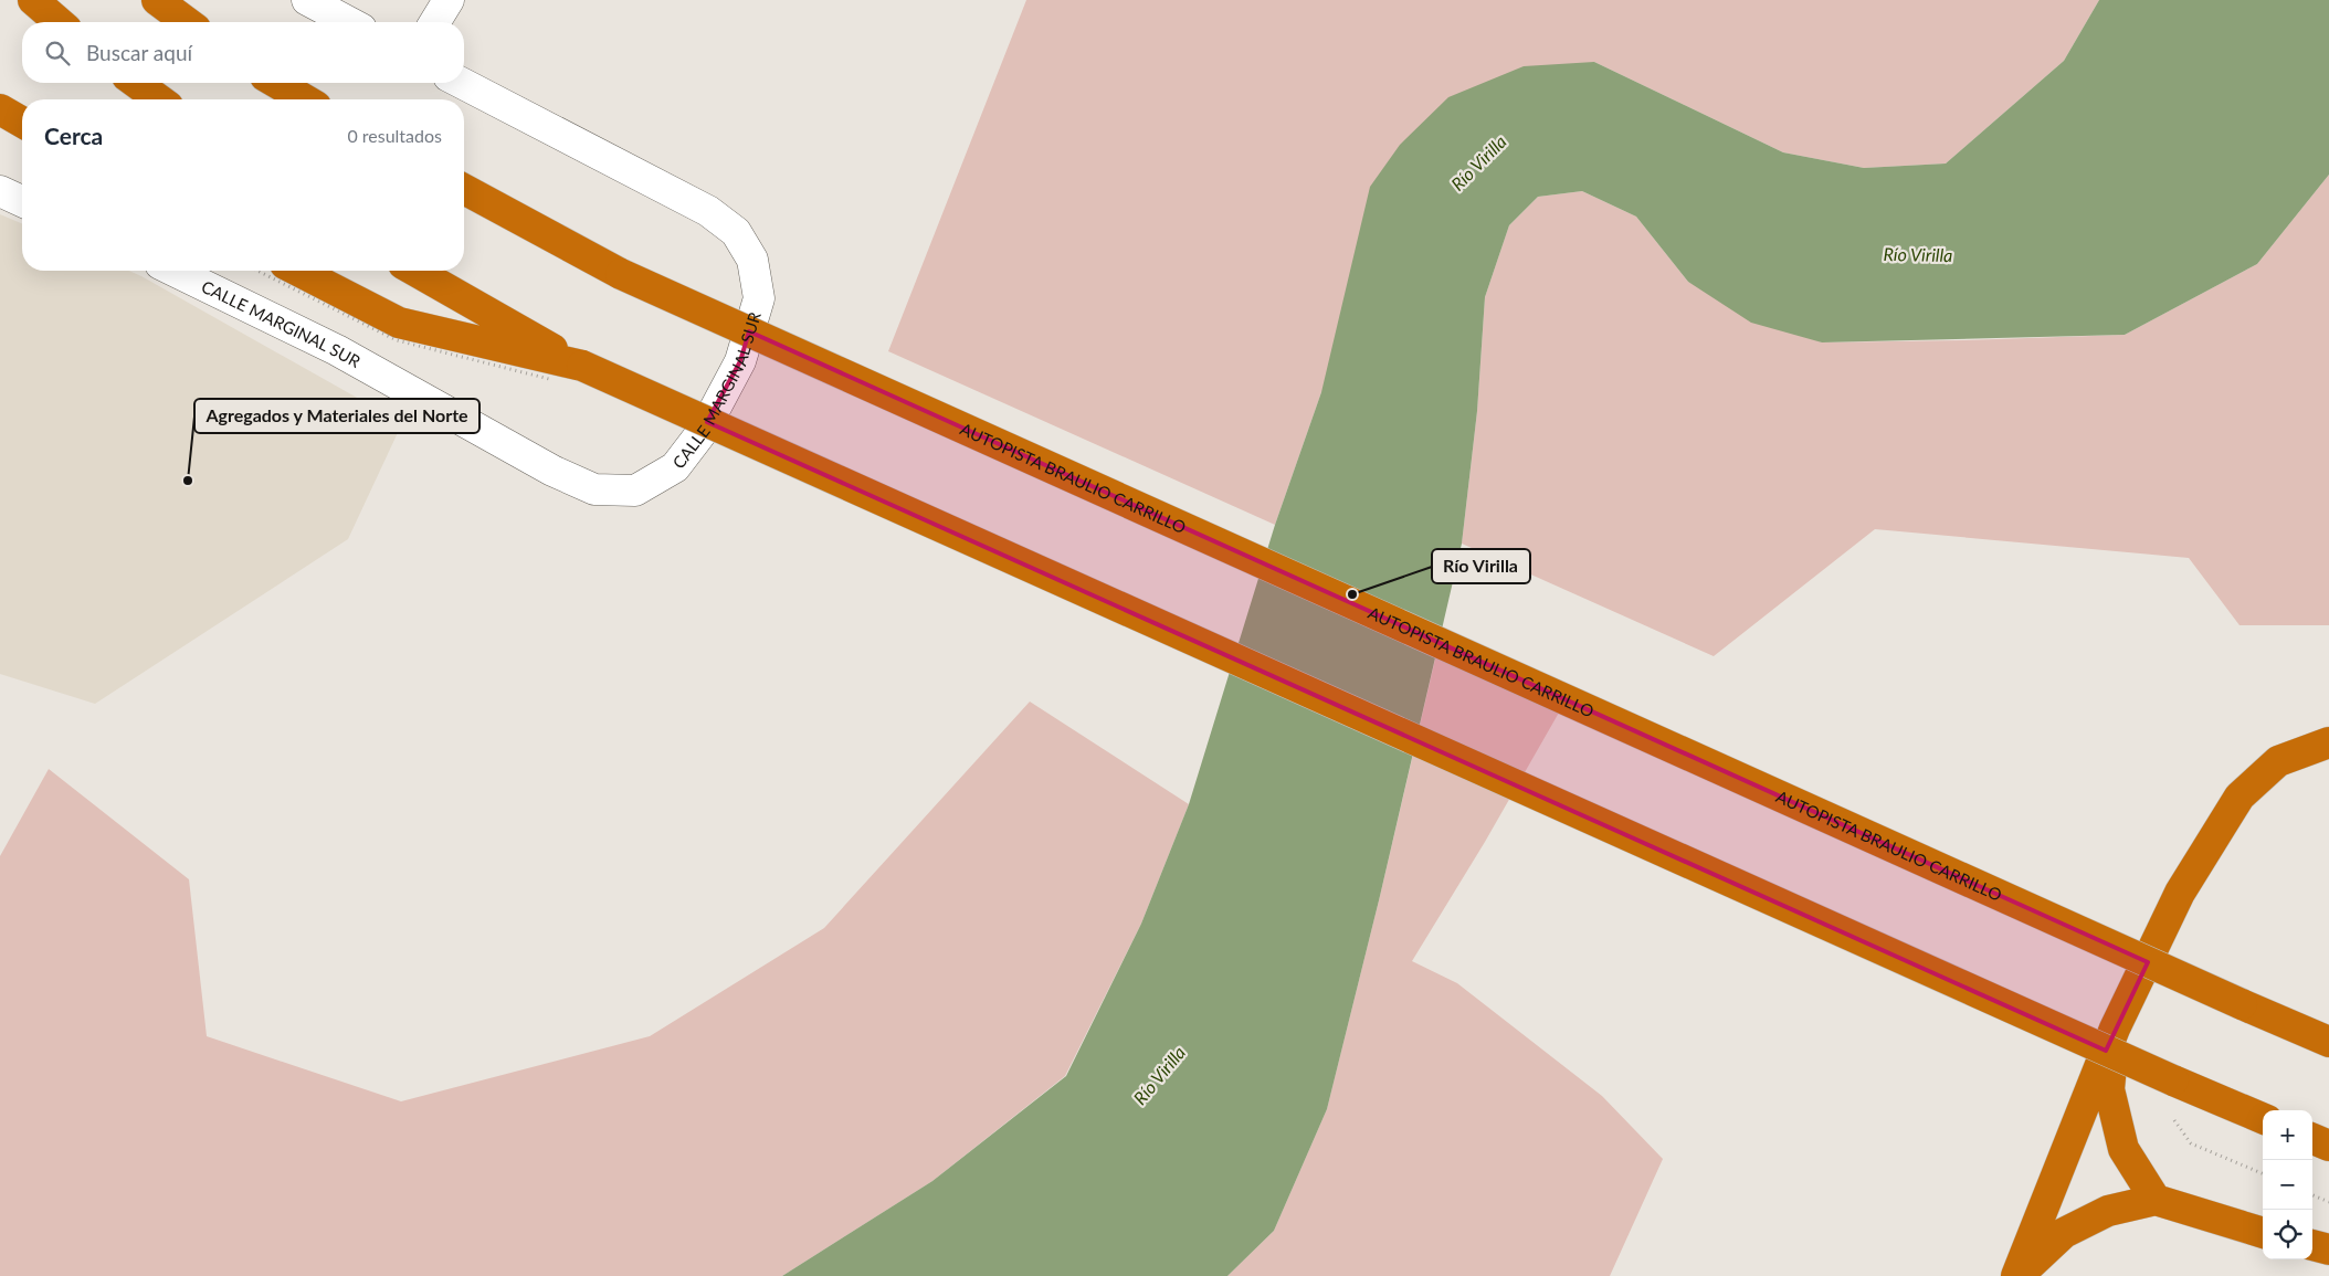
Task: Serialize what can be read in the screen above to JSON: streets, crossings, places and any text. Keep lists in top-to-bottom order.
{
  "streets": {
    "highway": ["AUTOPISTA BRAULIO CARRILLO"],
    "street": ["CALLE MARGINAL SUR"]
  },
  "water": ["Río Virilla"],
  "places": ["Agregados y Materiales del Norte", "Río Virilla"],
  "page": {
    "search": "Buscar aquí",
    "heading": ["Cerca", "0 resultados"],
    "map_buttons": ["+", "−"]
  }
}
